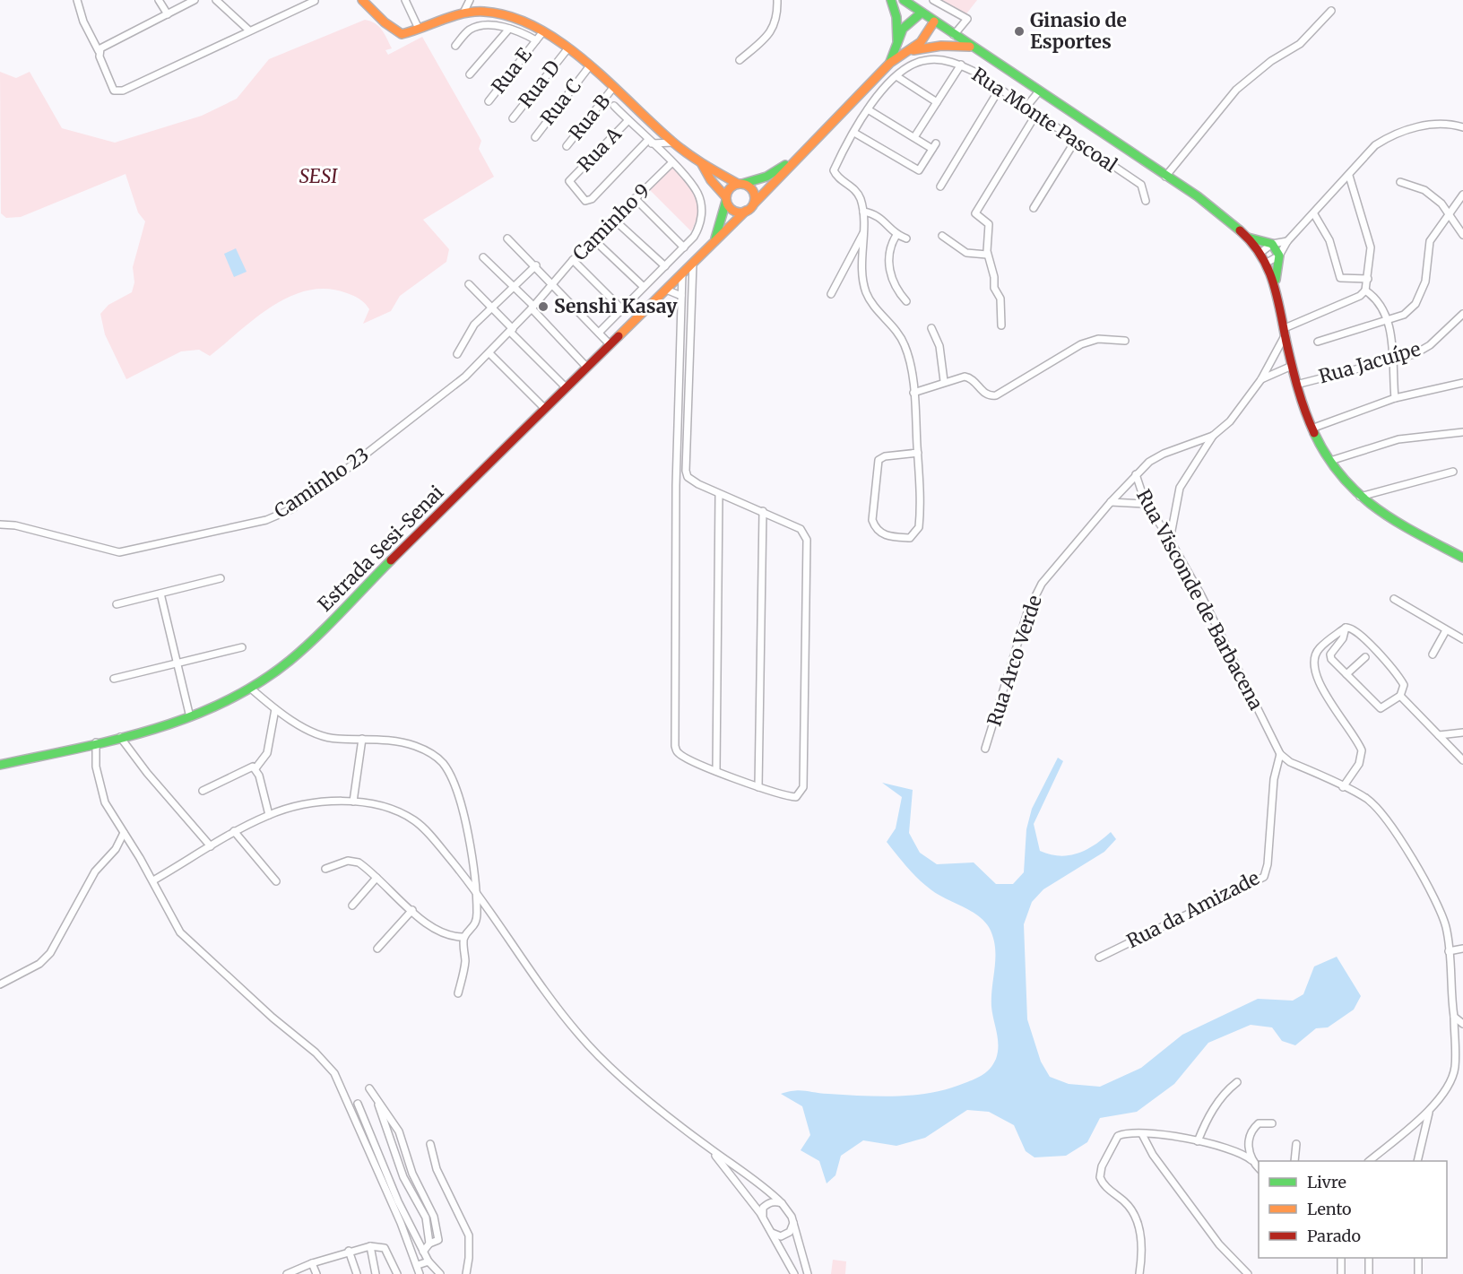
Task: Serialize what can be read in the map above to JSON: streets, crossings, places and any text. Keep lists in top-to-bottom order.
{
  "streets": {
    "street": [
      "Rua E",
      "Rua D",
      "Rua C",
      "Rua B",
      "Rua Monte Pascoal",
      "Rua A",
      "Caminho 9",
      "Rua Jacuípe",
      "Caminho 23",
      "Estrada Sesi-Senai",
      "Rua Visconde de Barbacena",
      "Rua Arco Verde",
      "Rua da Amizade"
    ]
  },
  "crossings": [
    ["Caminho 9", "Caminho 23"],
    ["Rua Visconde de Barbacena", "Rua Arco Verde"],
    ["Rua Visconde de Barbacena", "Rua da Amizade"]
  ],
  "parks": ["SESI"],
  "places": ["Ginasio de Esportes", "Senshi Kasay"],
  "legend": ["Livre", "Lento", "Parado"]
}
